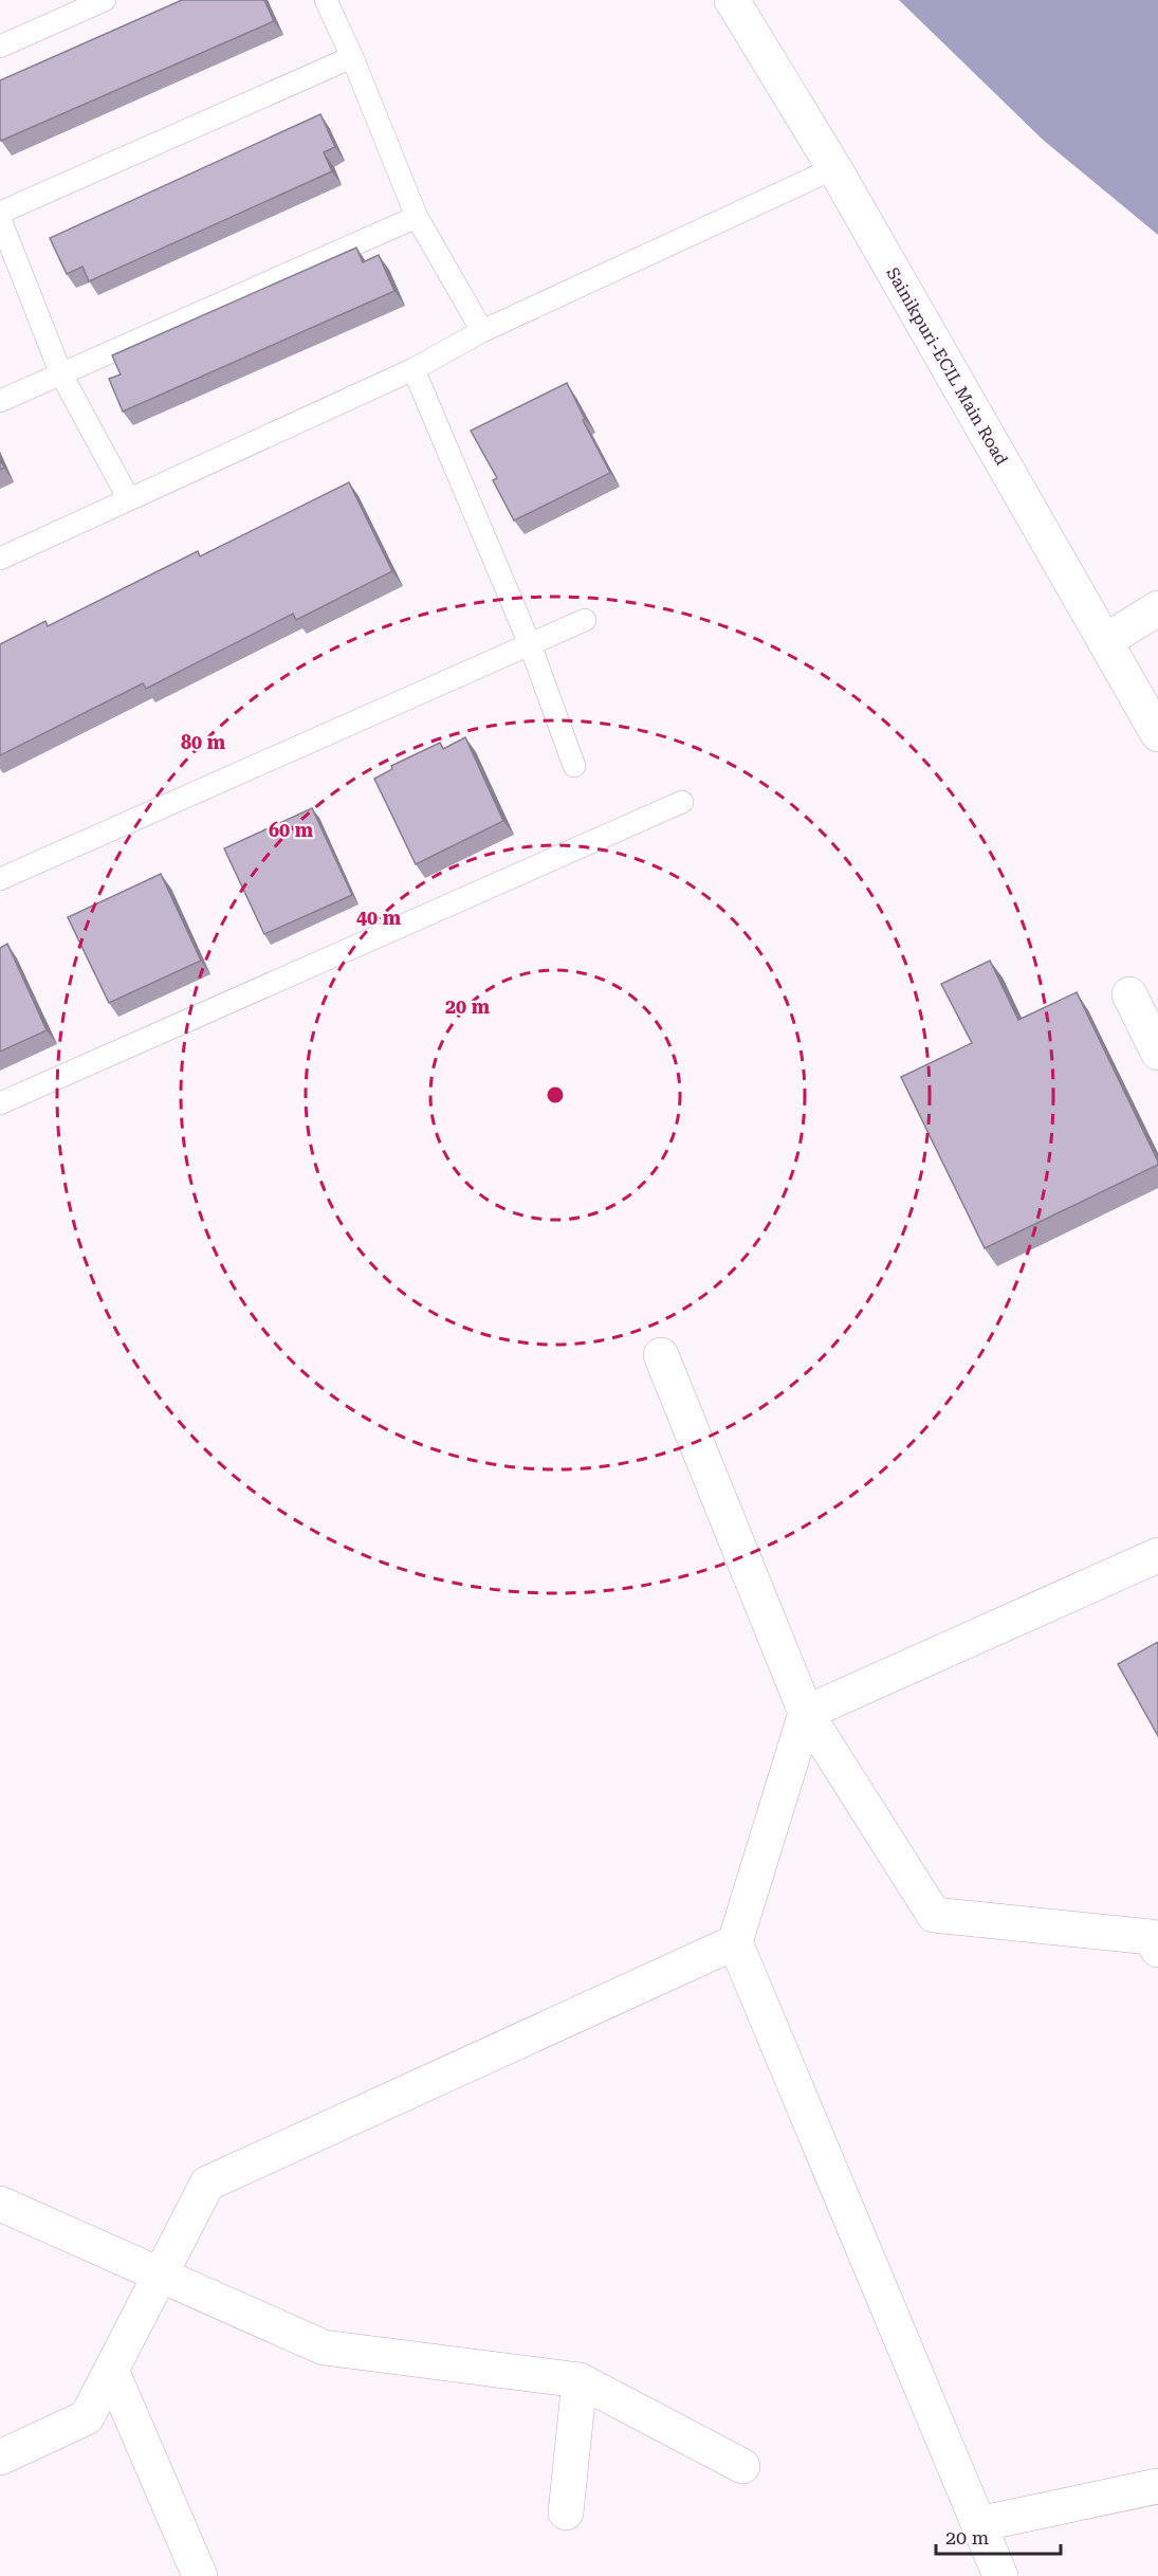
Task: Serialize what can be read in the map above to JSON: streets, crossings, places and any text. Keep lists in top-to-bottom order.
{
  "streets": {
    "street": ["Sainikpuri-ECIL Main Road"]
  },
  "scale_bar": "20 m",
  "rings": [
    "80 m",
    "60 m",
    "40 m",
    "20 m"
  ]
}
